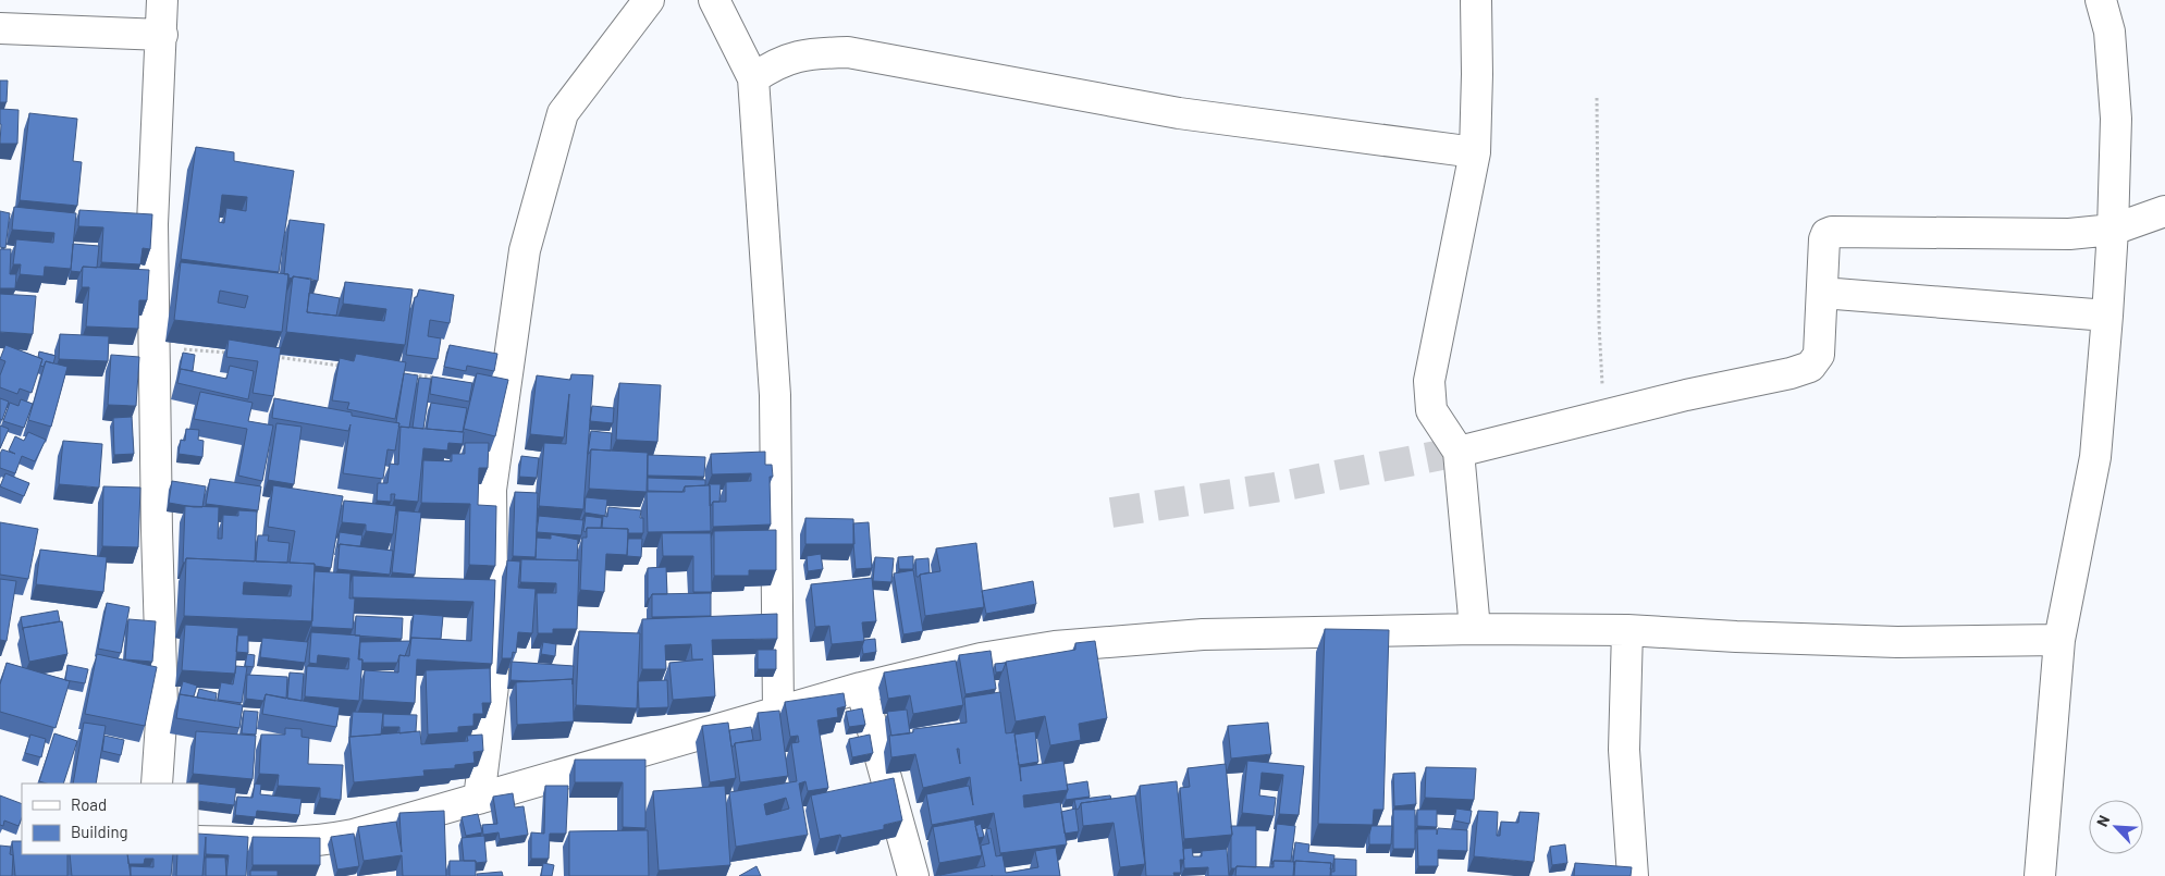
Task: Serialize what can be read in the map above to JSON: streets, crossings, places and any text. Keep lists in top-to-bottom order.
{
  "legend": ["Road", "Building"],
  "north": "top left"
}
